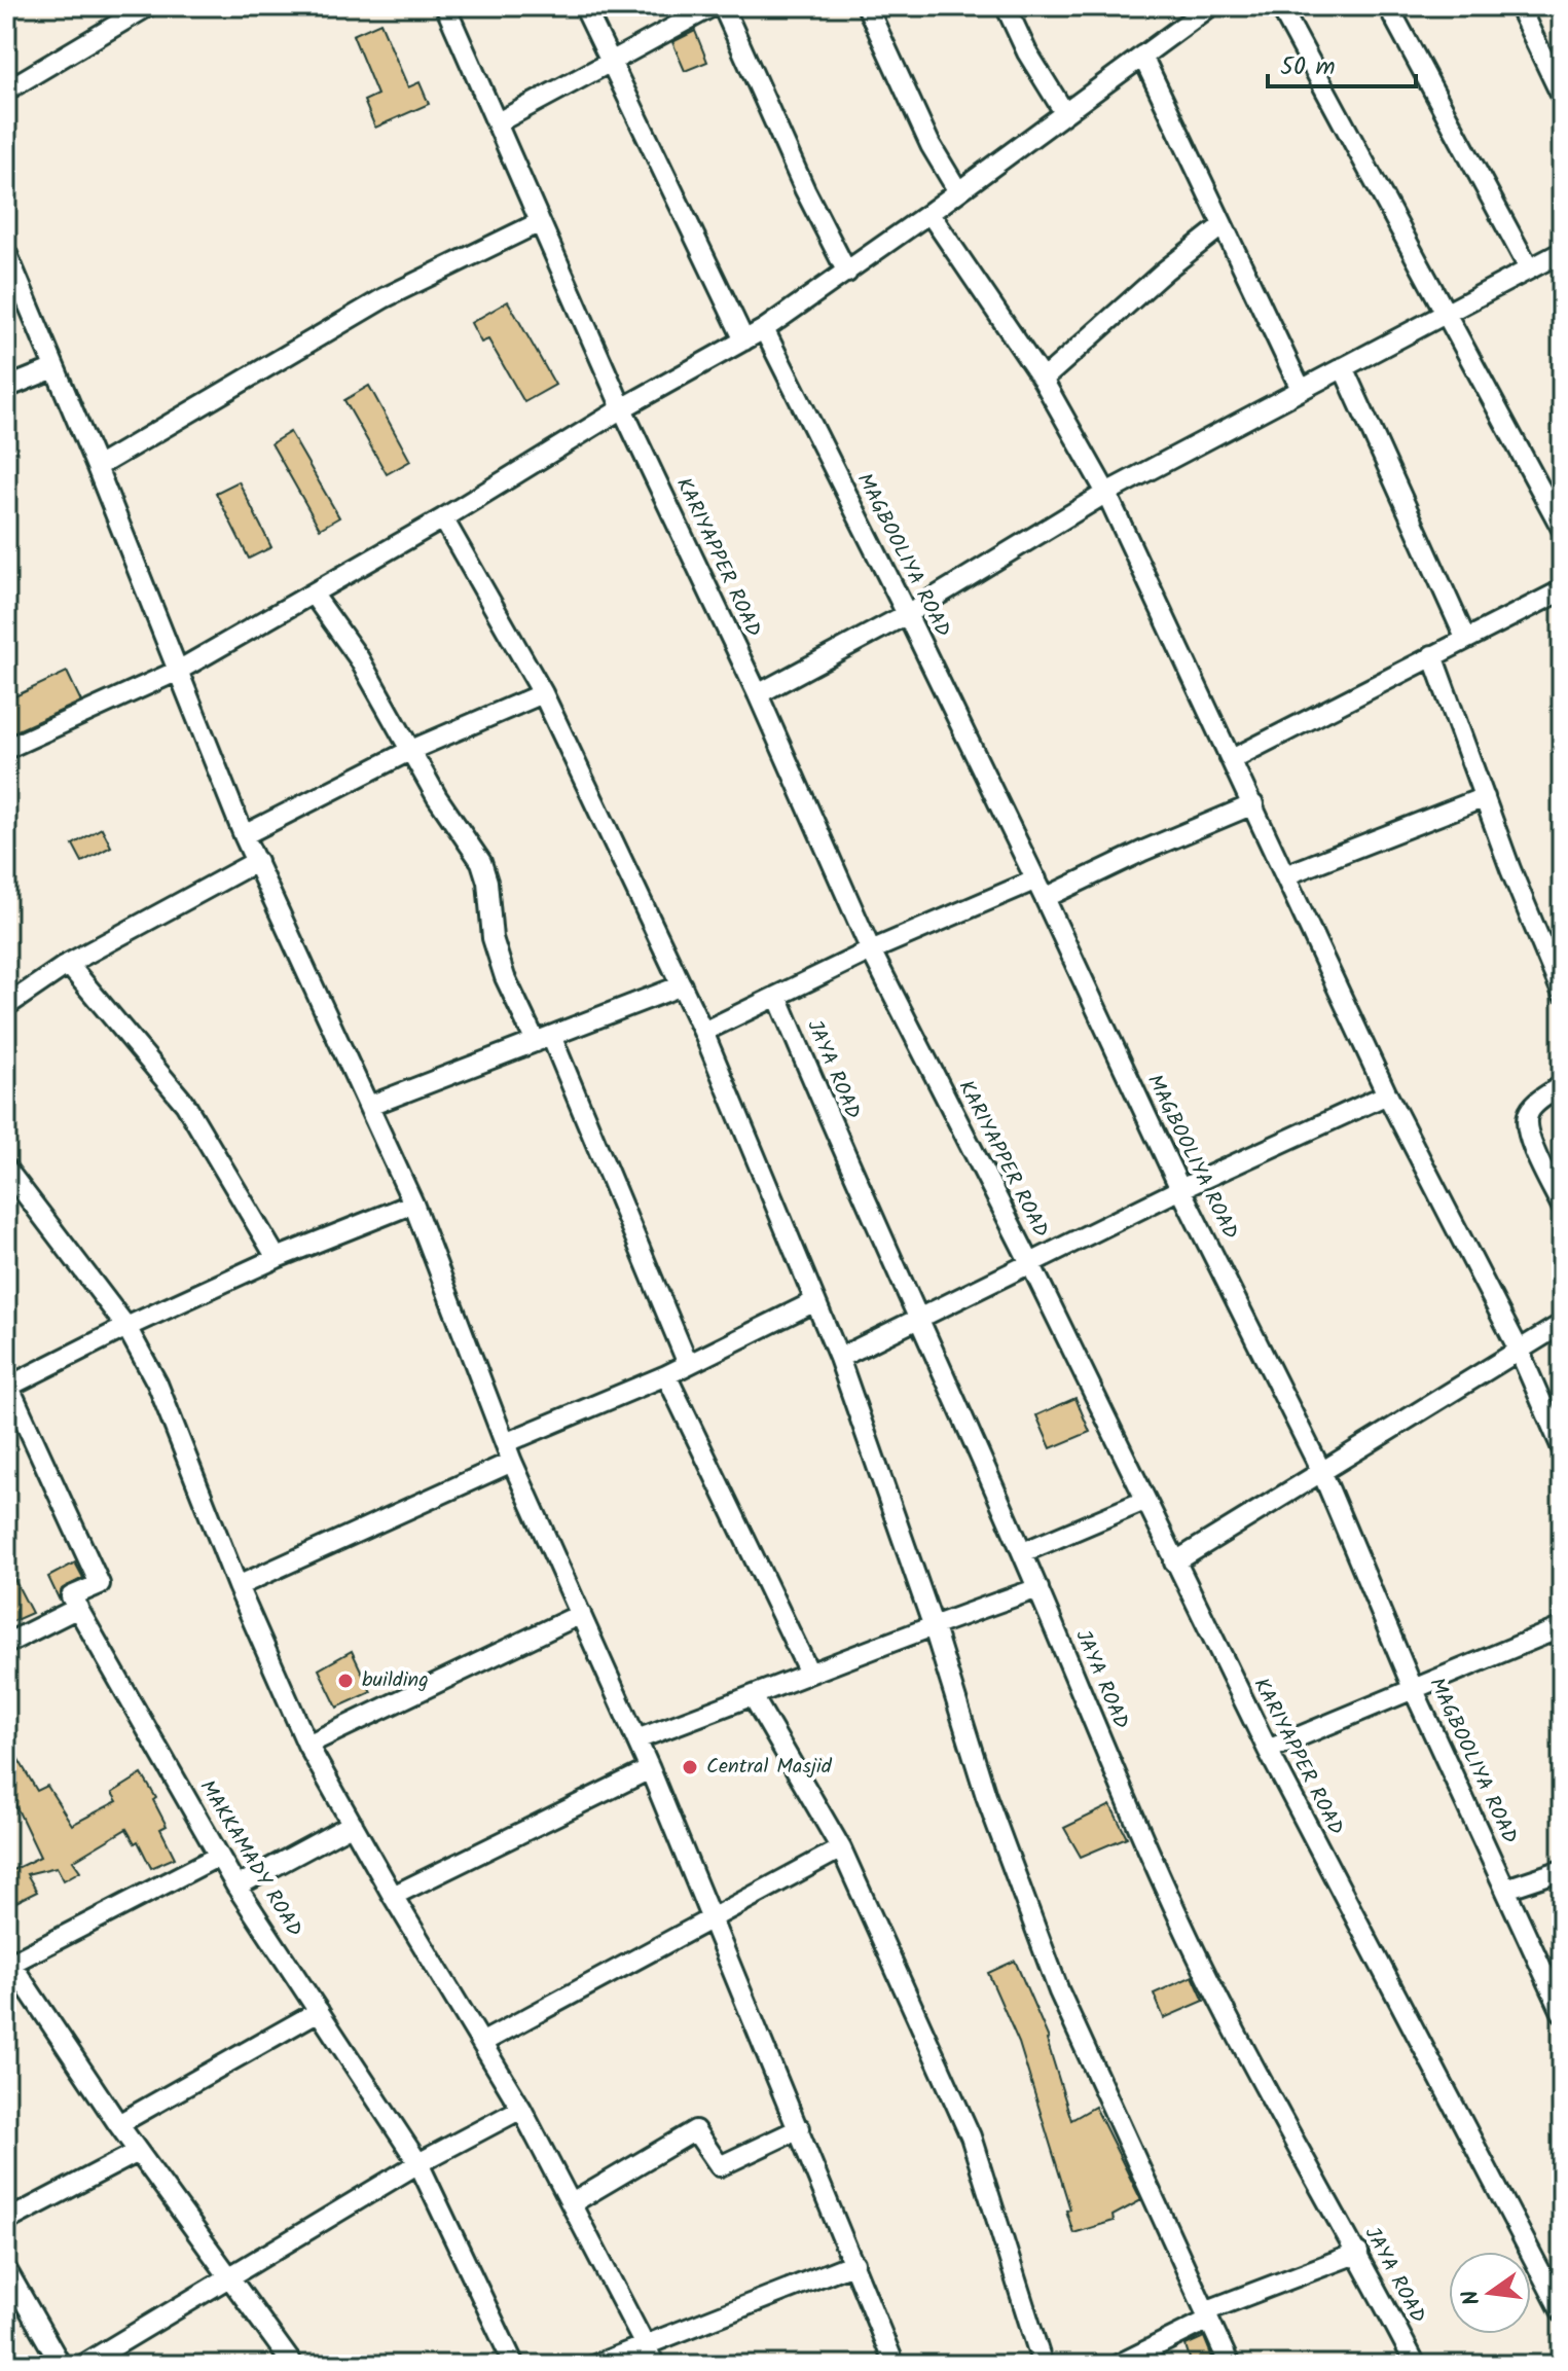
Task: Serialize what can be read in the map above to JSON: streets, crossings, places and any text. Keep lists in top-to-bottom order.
{
  "streets": {
    "street": [
      "MAGBOOLIYA ROAD",
      "KARIYAPPER ROAD",
      "JAYA ROAD",
      "MAKKAMADY ROAD"
    ]
  },
  "places": ["building", "Central Masjid"],
  "scale_bar": "50 m",
  "north": "left"
}
